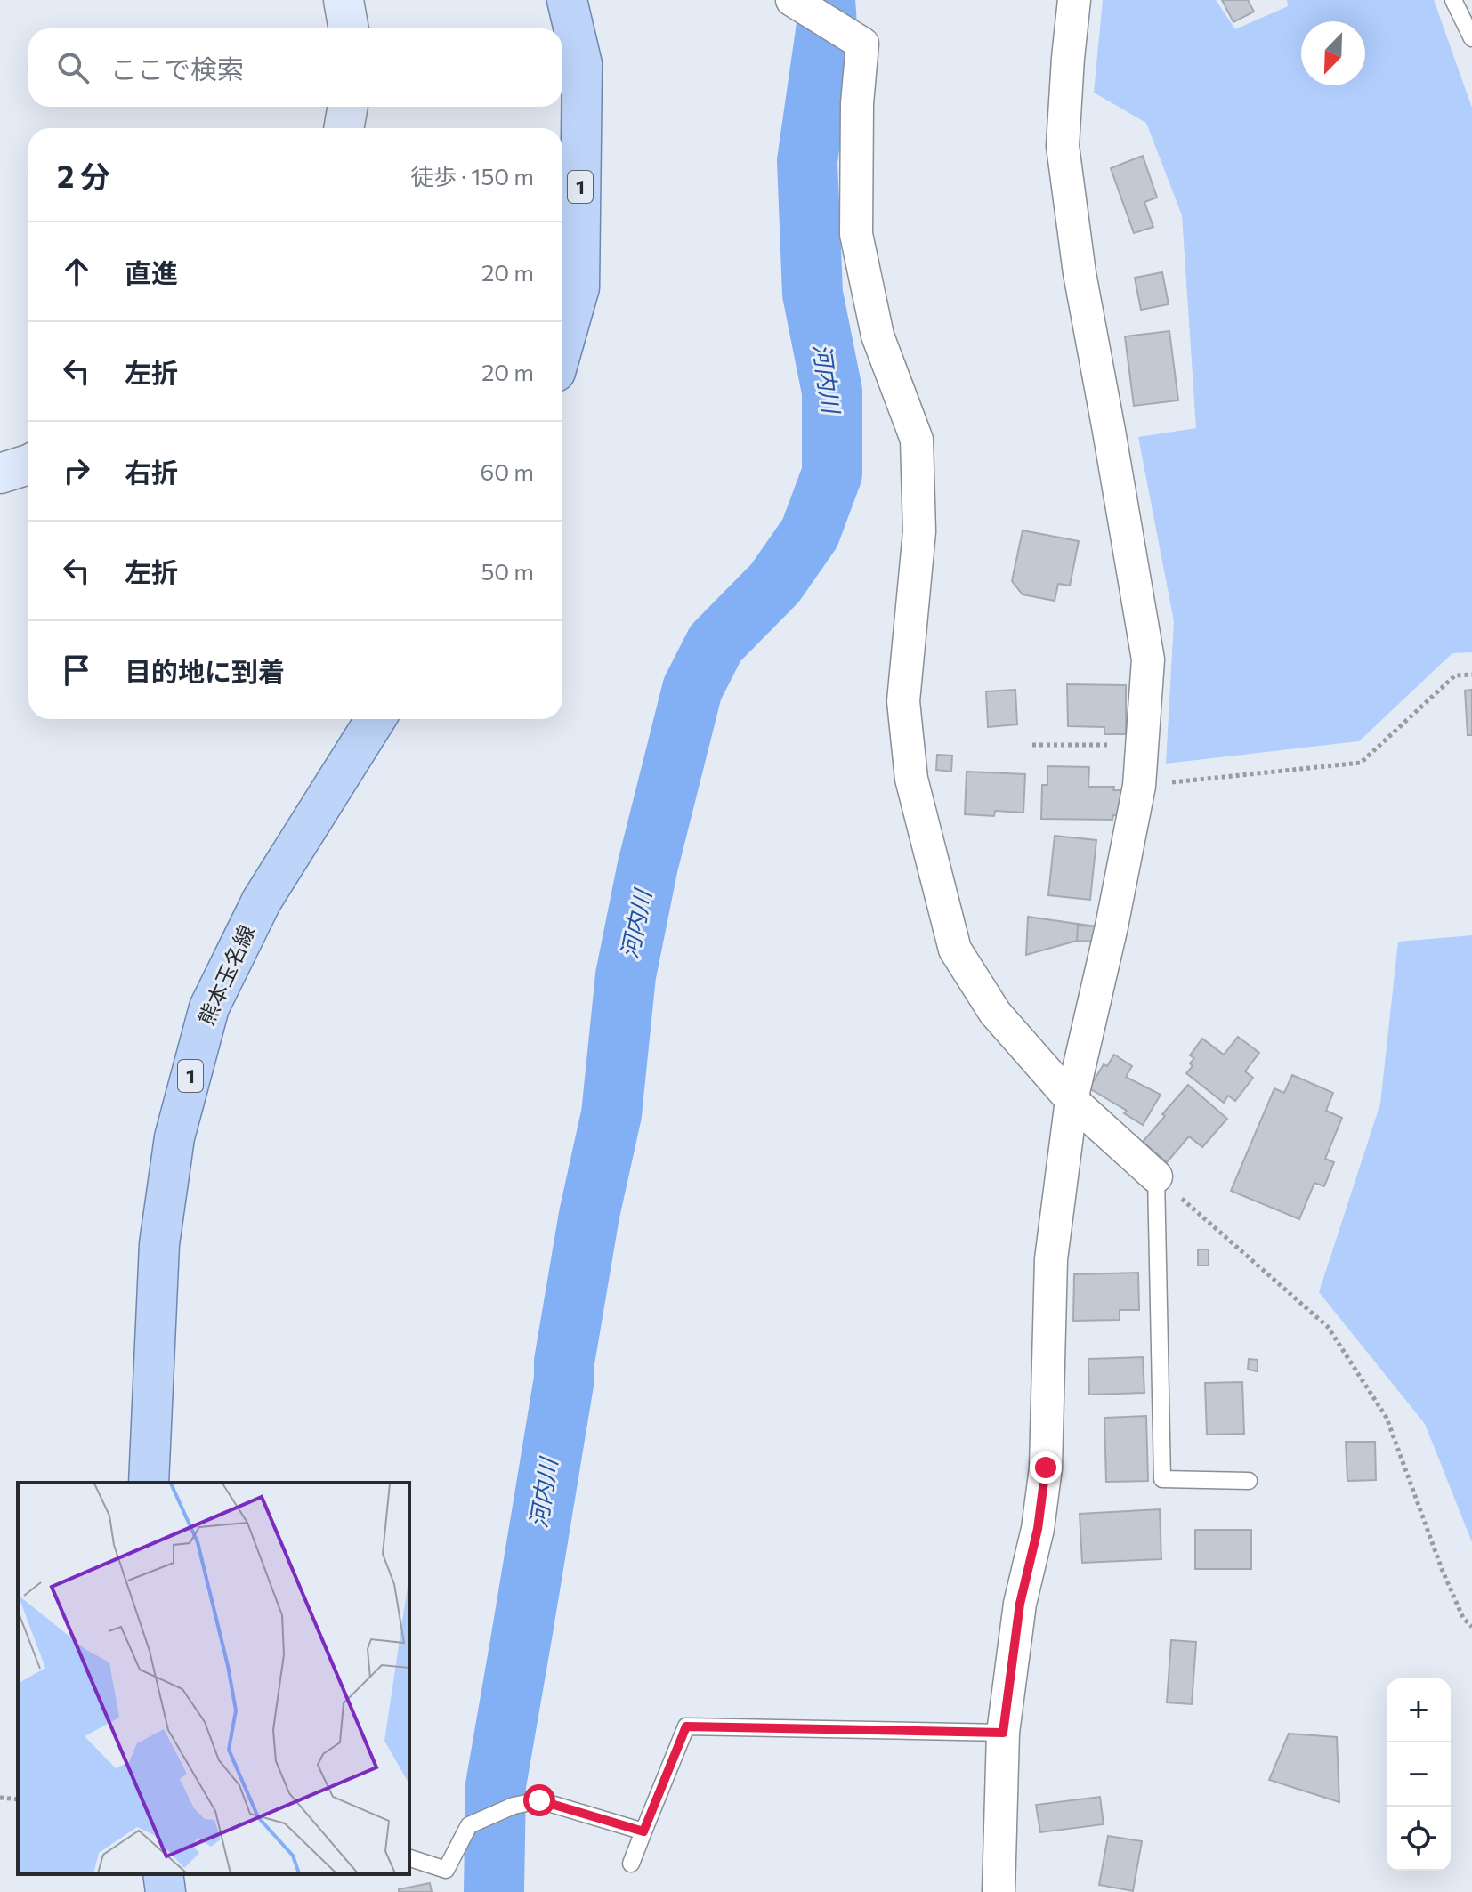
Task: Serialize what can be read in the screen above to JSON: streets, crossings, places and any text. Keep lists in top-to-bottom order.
{
  "streets": {
    "main road": ["1", "熊本玉名線"]
  },
  "water": ["河内川"],
  "north": "bottom left",
  "page": {
    "search": "ここで検索",
    "heading": ["2 分", "徒歩 · 150 m"],
    "list": [
      ["直進", "20 m"],
      ["左折", "20 m"],
      ["右折", "60 m"],
      ["左折", "50 m"],
      "目的地に到着"
    ],
    "map_buttons": ["+", "−"]
  }
}
